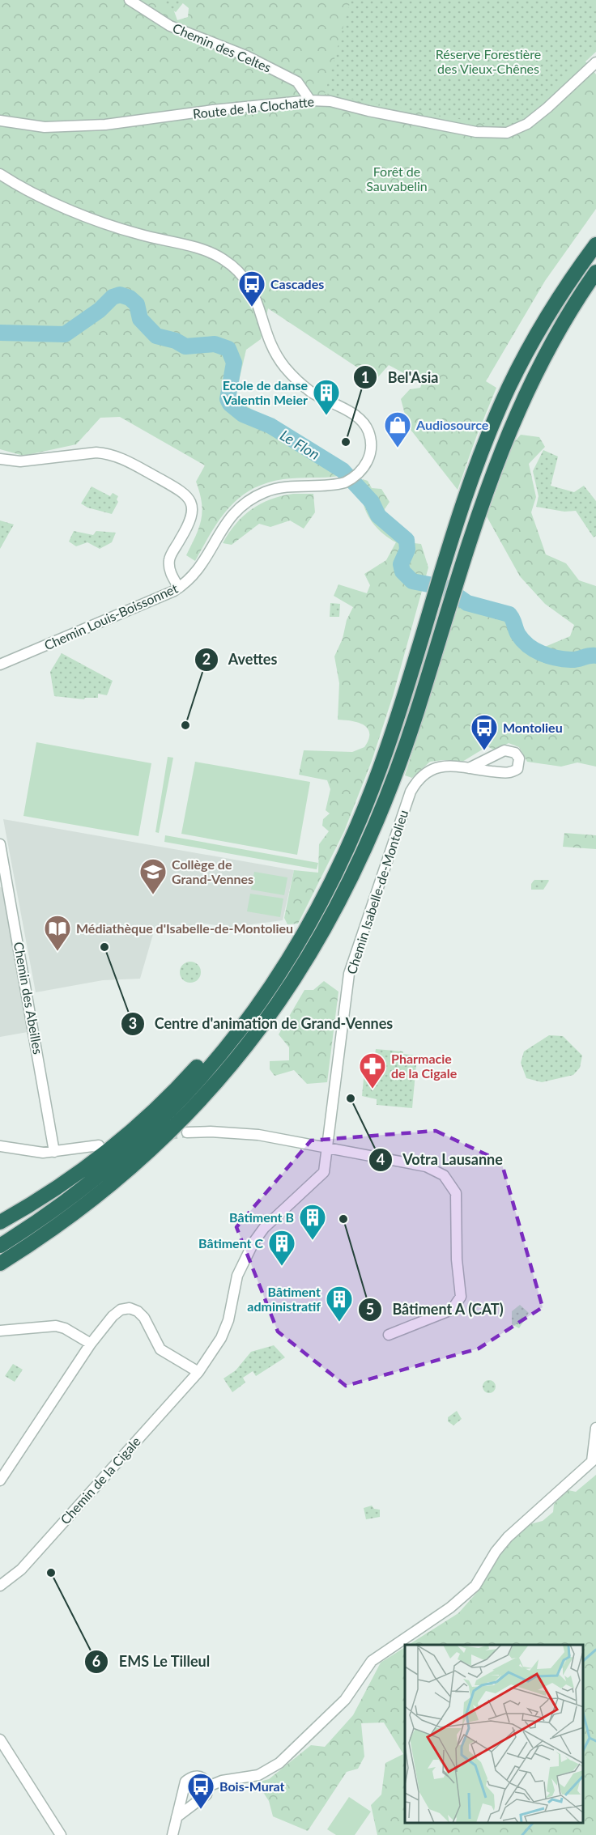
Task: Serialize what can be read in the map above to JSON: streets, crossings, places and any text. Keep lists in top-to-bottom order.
{
  "streets": {
    "street": [
      "Chemin des Celtes",
      "Route de la Clochatte",
      "Chemin Louis-Boissonnet",
      "Chemin Isabelle-de-Montolieu",
      "Chemin des Abeilles",
      "Chemin de la Cigale"
    ]
  },
  "crossings": [
    ["Chemin des Celtes", "Route de la Clochatte"],
    ["Chemin Isabelle-de-Montolieu", "Chemin de la Cigale"]
  ],
  "water": ["Le Flon"],
  "parks": ["Réserve Forestière des Vieux-Chênes", "Forêt de Sauvabelin"],
  "places": {
    "bus stop": ["Cascades", "Montolieu", "Bois-Murat"],
    "building": [
      "Ecole de danse Valentin Meier",
      "Bâtiment B",
      "Bâtiment C",
      "Bâtiment administratif"
    ],
    "other": [
      "Bel'Asia",
      "Avettes",
      "Centre d'animation de Grand-Vennes",
      "Votra Lausanne",
      "Bâtiment A (CAT)",
      "EMS Le Tilleul"
    ],
    "shop": ["Audiosource"],
    "school or university": ["Collège de Grand-Vennes"],
    "library": ["Médiathèque d'Isabelle-de-Montolieu"],
    "pharmacy": ["Pharmacie de la Cigale"]
  }
}
